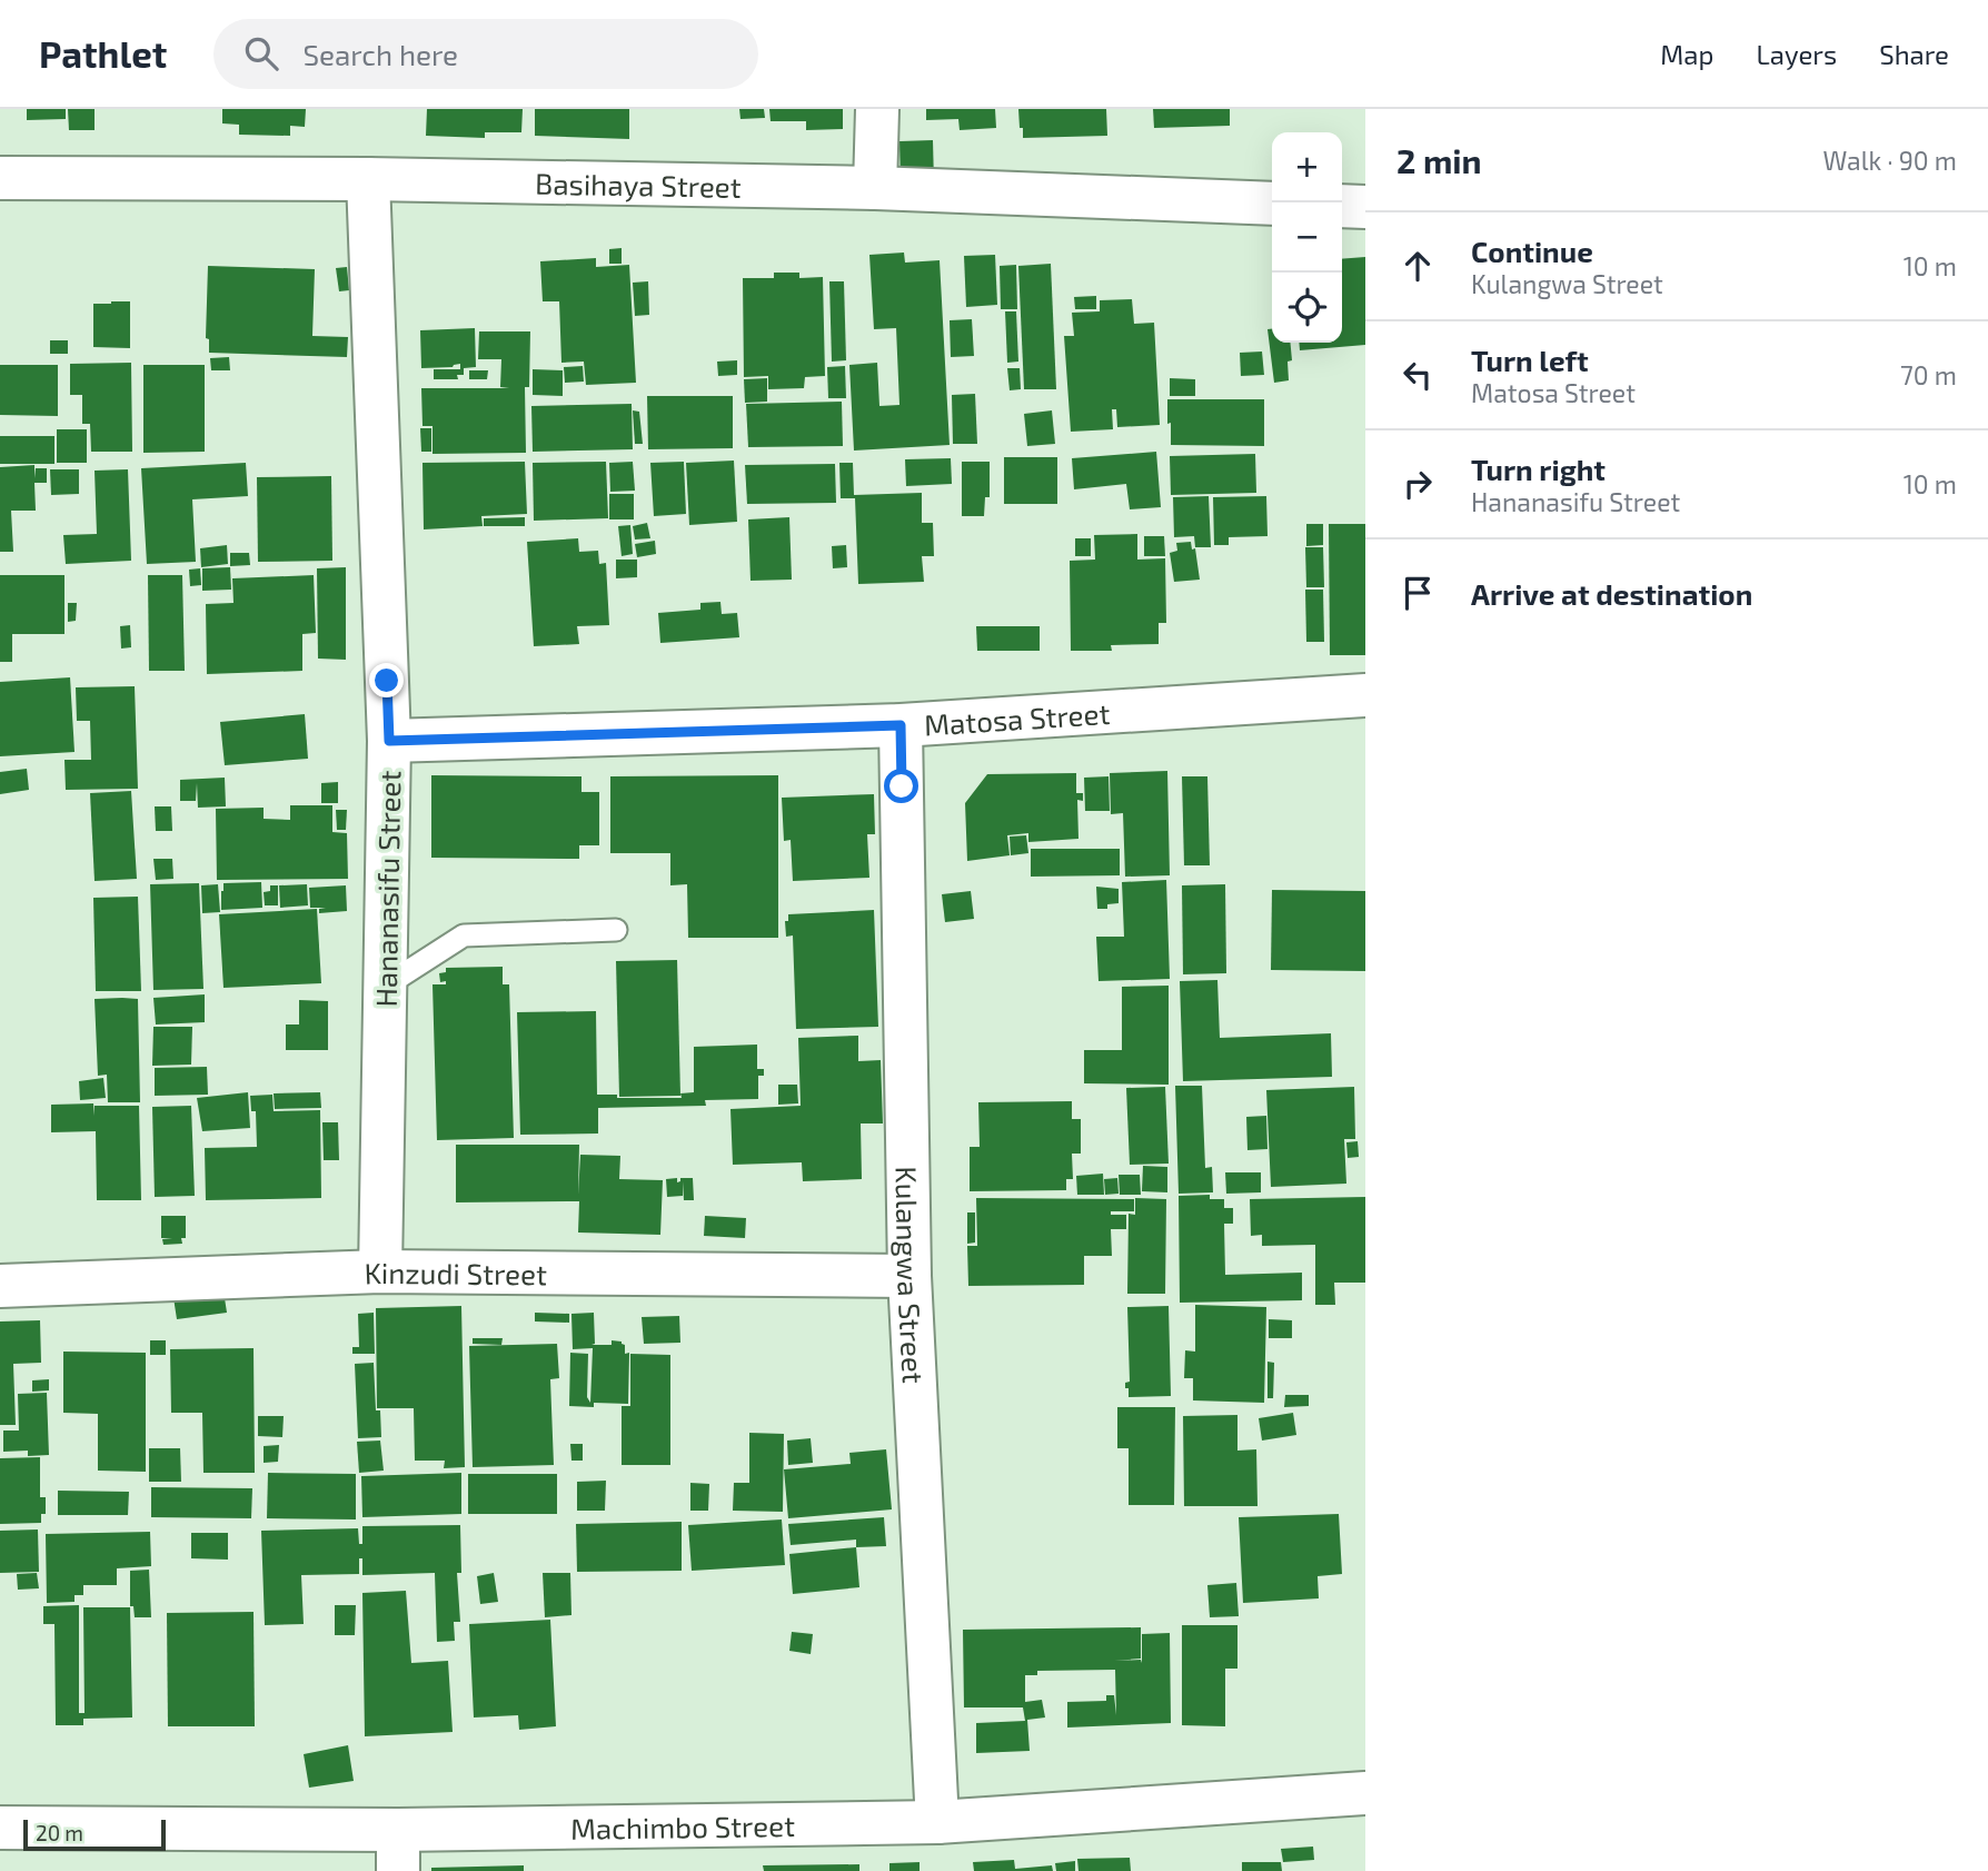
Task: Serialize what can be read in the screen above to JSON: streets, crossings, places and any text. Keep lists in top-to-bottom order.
{
  "streets": {
    "street": [
      "Basihaya Street",
      "Matosa Street",
      "Hananasifu Street",
      "Kinzudi Street",
      "Kulangwa Street",
      "Machimbo Street"
    ]
  },
  "crossings": [
    ["Basihaya Street", "Hananasifu Street"],
    ["Matosa Street", "Hananasifu Street"],
    ["Matosa Street", "Kulangwa Street"],
    ["Hananasifu Street", "Kinzudi Street"],
    ["Kinzudi Street", "Kulangwa Street"],
    ["Kulangwa Street", "Machimbo Street"]
  ],
  "scale_bar": "20 m",
  "page": {
    "header": "Pathlet",
    "search": "Search here",
    "nav": ["Map", "Layers", "Share"],
    "heading": ["2 min", "Walk · 90 m"],
    "map_buttons": ["+", "−"],
    "list": [
      ["Continue", "Kulangwa Street", "10 m"],
      ["Turn left", "Matosa Street", "70 m"],
      ["Turn right", "Hananasifu Street", "10 m"],
      "Arrive at destination"
    ],
    "scale": "20 m"
  }
}
